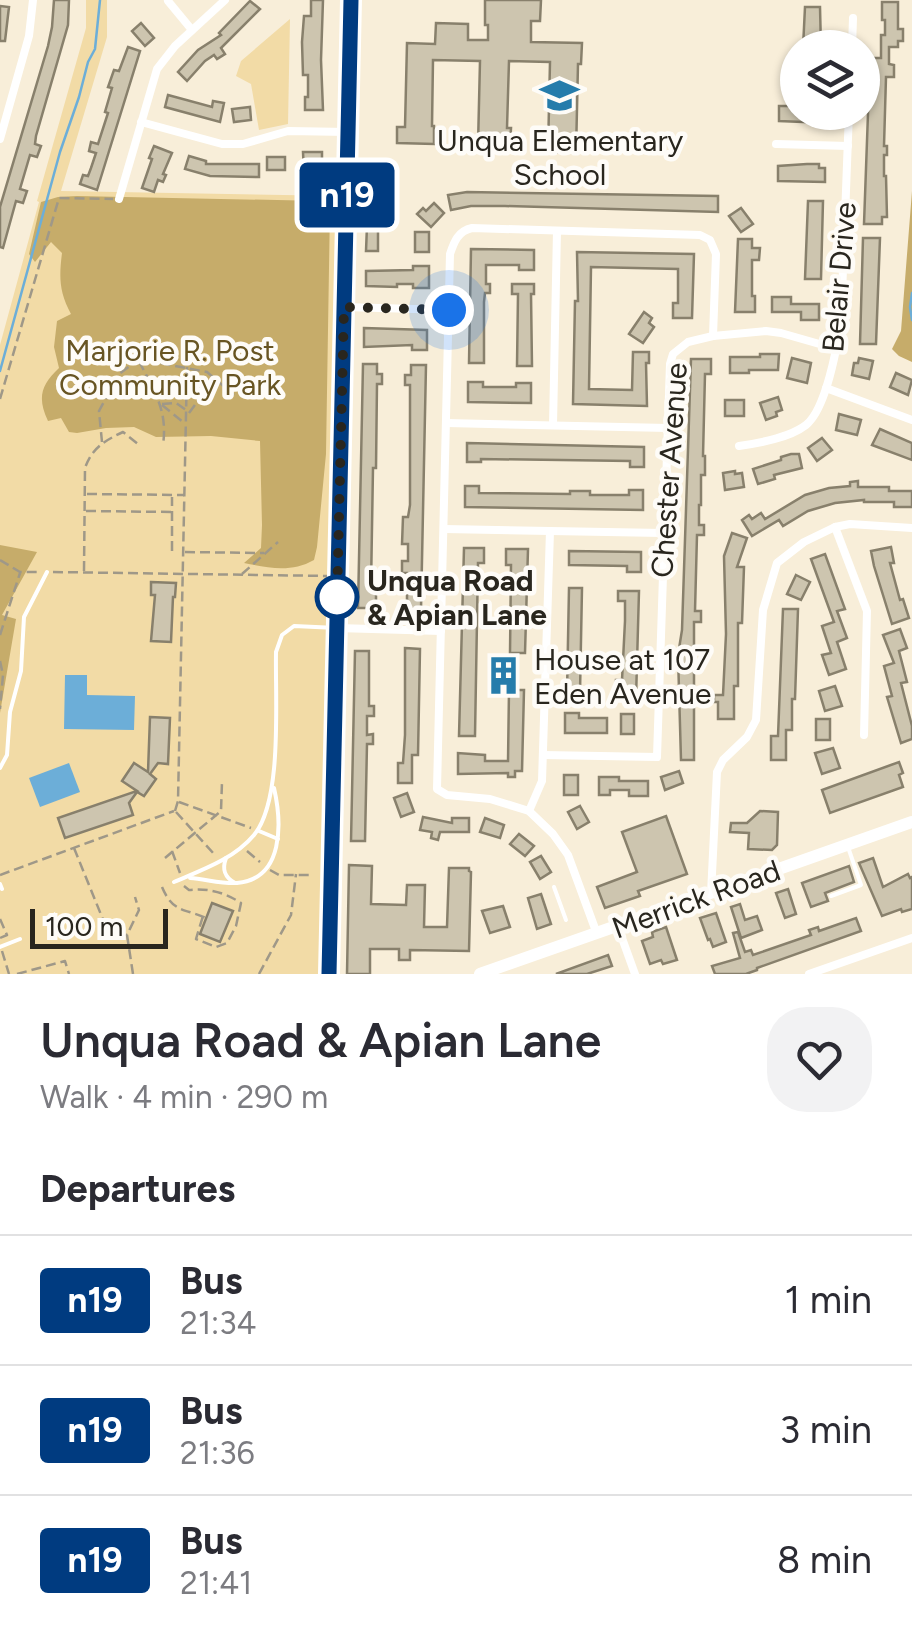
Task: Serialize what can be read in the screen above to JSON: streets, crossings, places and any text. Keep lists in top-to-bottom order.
{
  "streets": {
    "main road": ["Merrick Road"],
    "street": ["Belair Drive", "Chester Avenue"]
  },
  "crossings": [
    ["Belair Drive", "Chester Avenue"]
  ],
  "parks": ["Marjorie R. Post Community Park"],
  "places": {
    "school or university": ["Unqua Elementary School"],
    "other": ["Unqua Road & Apian Lane"],
    "building": ["House at 107 Eden Avenue"]
  },
  "lines": ["bus line n19"],
  "scale_bar": "100 m",
  "page": {
    "on_map": "n19",
    "scale": "100 m",
    "heading": [
      ["Unqua Road & Apian Lane", "Walk · 4 min · 290 m"],
      "Departures"
    ],
    "list": [
      {
        "mark": "n19",
        "name": "Bus",
        "note": "21:34",
        "value": "1 min"
      },
      {
        "mark": "n19",
        "name": "Bus",
        "note": "21:36",
        "value": "3 min"
      },
      {
        "mark": "n19",
        "name": "Bus",
        "note": "21:41",
        "value": "8 min"
      }
    ]
  }
}
